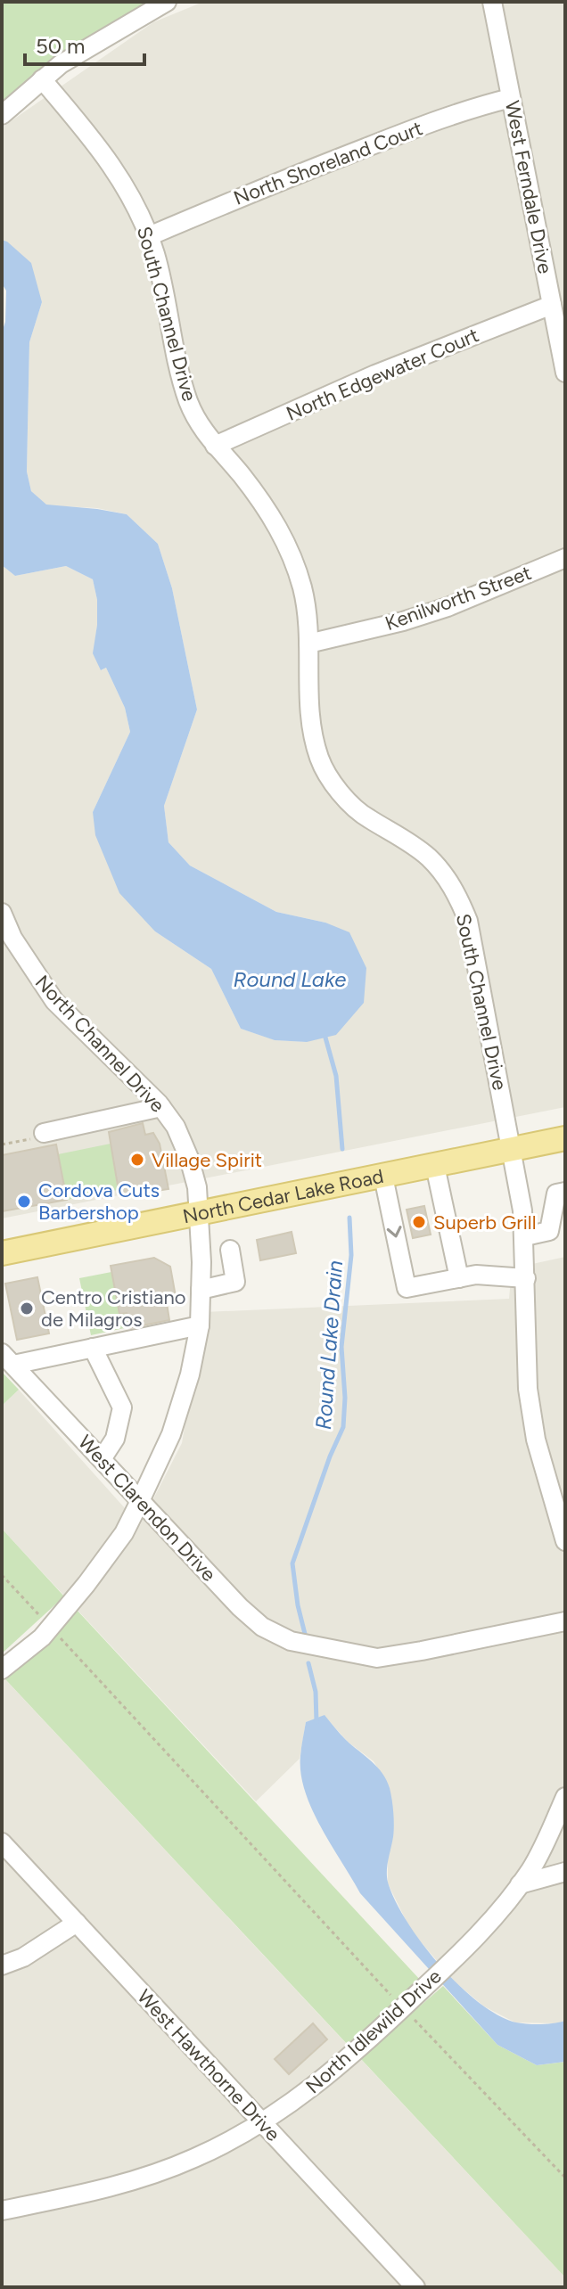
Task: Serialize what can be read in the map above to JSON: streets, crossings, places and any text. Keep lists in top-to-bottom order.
{
  "streets": {
    "main road": ["North Cedar Lake Road"],
    "street": [
      "North Shoreland Court",
      "West Ferndale Drive",
      "South Channel Drive",
      "North Edgewater Court",
      "Kenilworth Street",
      "North Channel Drive",
      "West Clarendon Drive",
      "North Idlewild Drive",
      "West Hawthorne Drive"
    ]
  },
  "crossings": [
    ["North Shoreland Court", "West Ferndale Drive"],
    ["North Shoreland Court", "South Channel Drive"],
    ["West Ferndale Drive", "North Edgewater Court"],
    ["South Channel Drive", "North Edgewater Court"],
    ["South Channel Drive", "Kenilworth Street"],
    ["South Channel Drive", "North Cedar Lake Road"],
    ["North Channel Drive", "North Cedar Lake Road"],
    ["North Channel Drive", "West Clarendon Drive"],
    ["North Idlewild Drive", "West Hawthorne Drive"]
  ],
  "water": ["Round Lake", "Round Lake Drain"],
  "places": [
    "Village Spirit",
    "Cordova Cuts Barbershop",
    "Superb Grill",
    "Centro Cristiano de Milagros"
  ],
  "scale_bar": "50 m"
}
